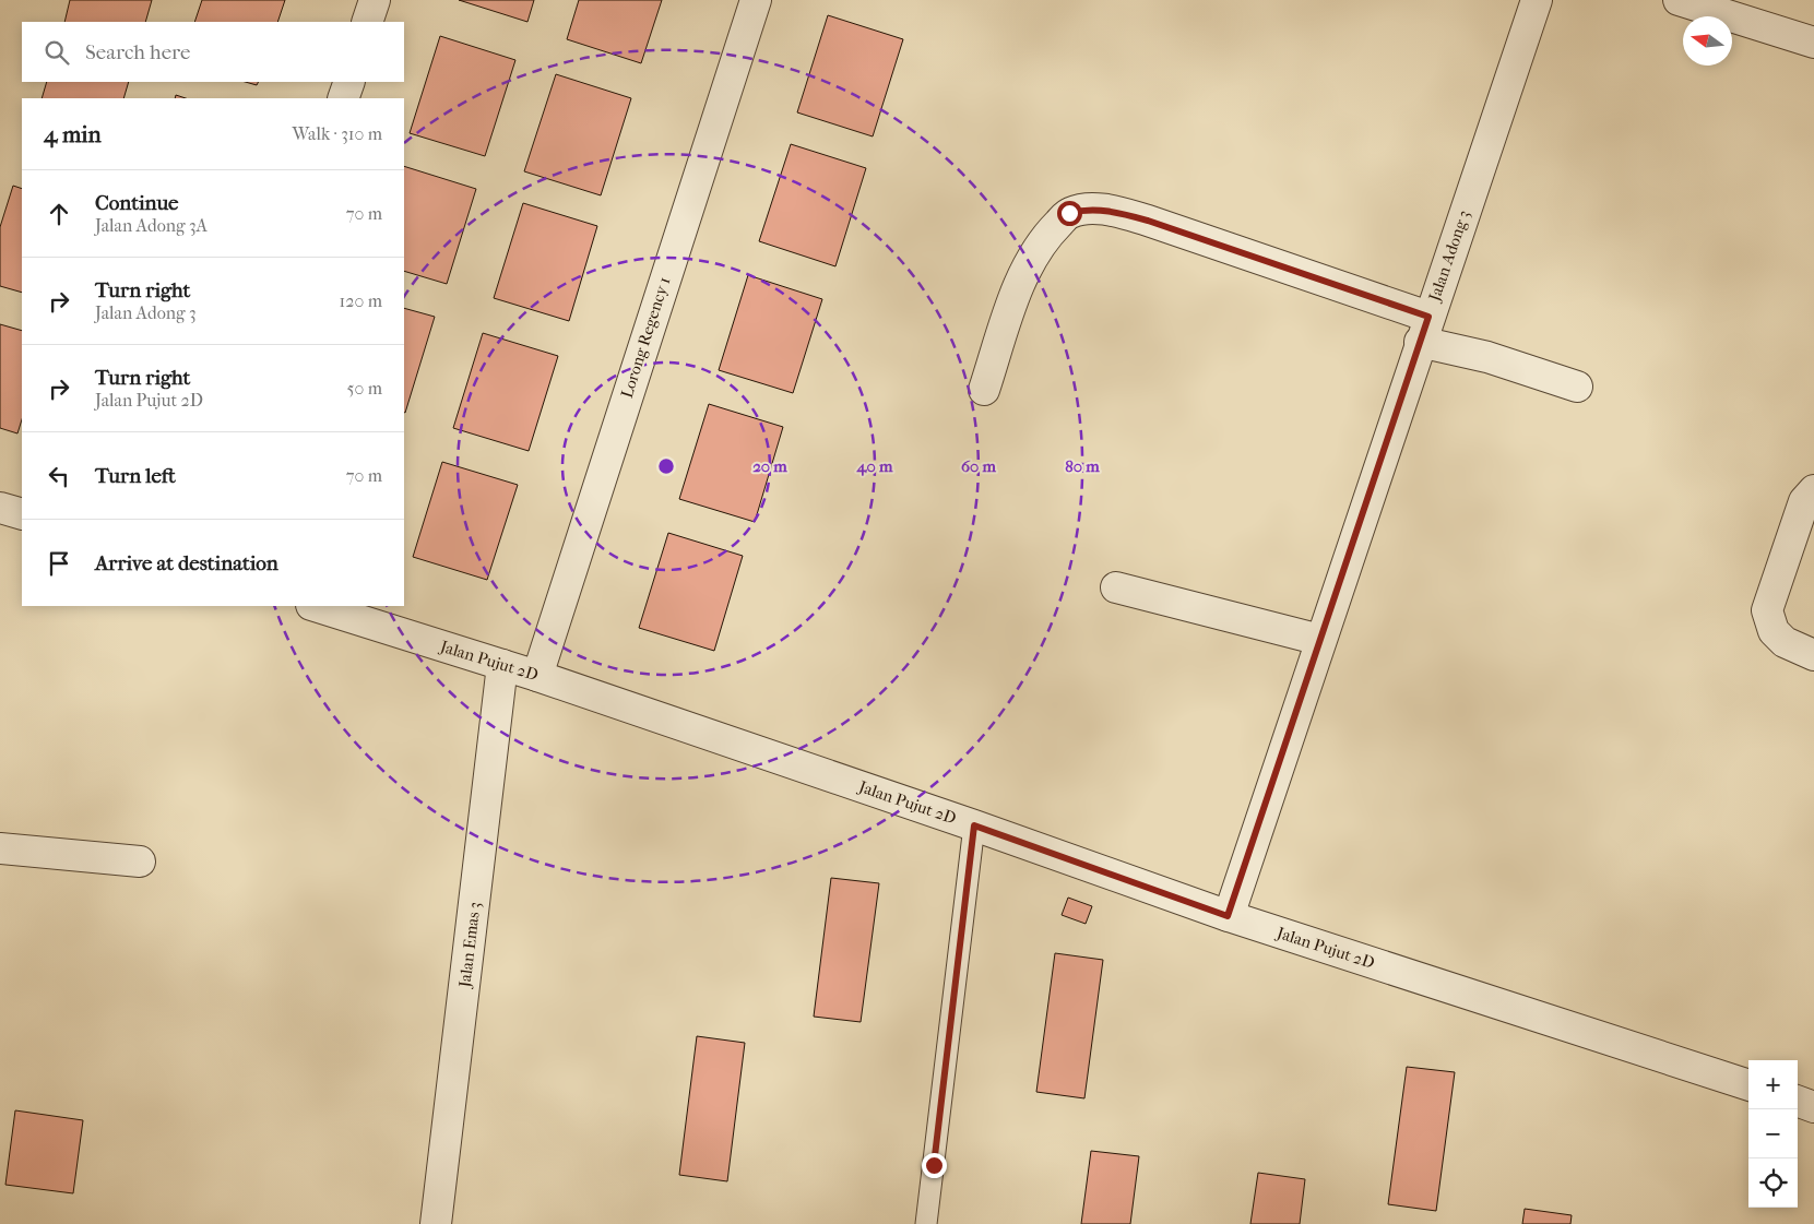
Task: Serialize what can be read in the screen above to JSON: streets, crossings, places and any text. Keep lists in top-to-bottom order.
{
  "streets": {
    "street": [
      "Jalan Adong 3",
      "Lorong Regency 1",
      "Jalan Pujut 2D",
      "Jalan Emas 3"
    ]
  },
  "crossings": [
    ["Jalan Adong 3", "Jalan Pujut 2D"],
    ["Lorong Regency 1", "Jalan Pujut 2D"],
    ["Jalan Pujut 2D", "Jalan Emas 3"]
  ],
  "north": "left",
  "page": {
    "search": "Search here",
    "heading": ["4 min", "Walk · 310 m"],
    "list": [
      ["Continue", "Jalan Adong 3A", "70 m"],
      ["Turn right", "Jalan Adong 3", "120 m"],
      ["Turn right", "Jalan Pujut 2D", "50 m"],
      ["Turn left", "70 m"],
      "Arrive at destination"
    ],
    "map_buttons": ["+", "−"]
  },
  "rings": [
    "20 m",
    "40 m",
    "60 m",
    "80 m"
  ]
}
